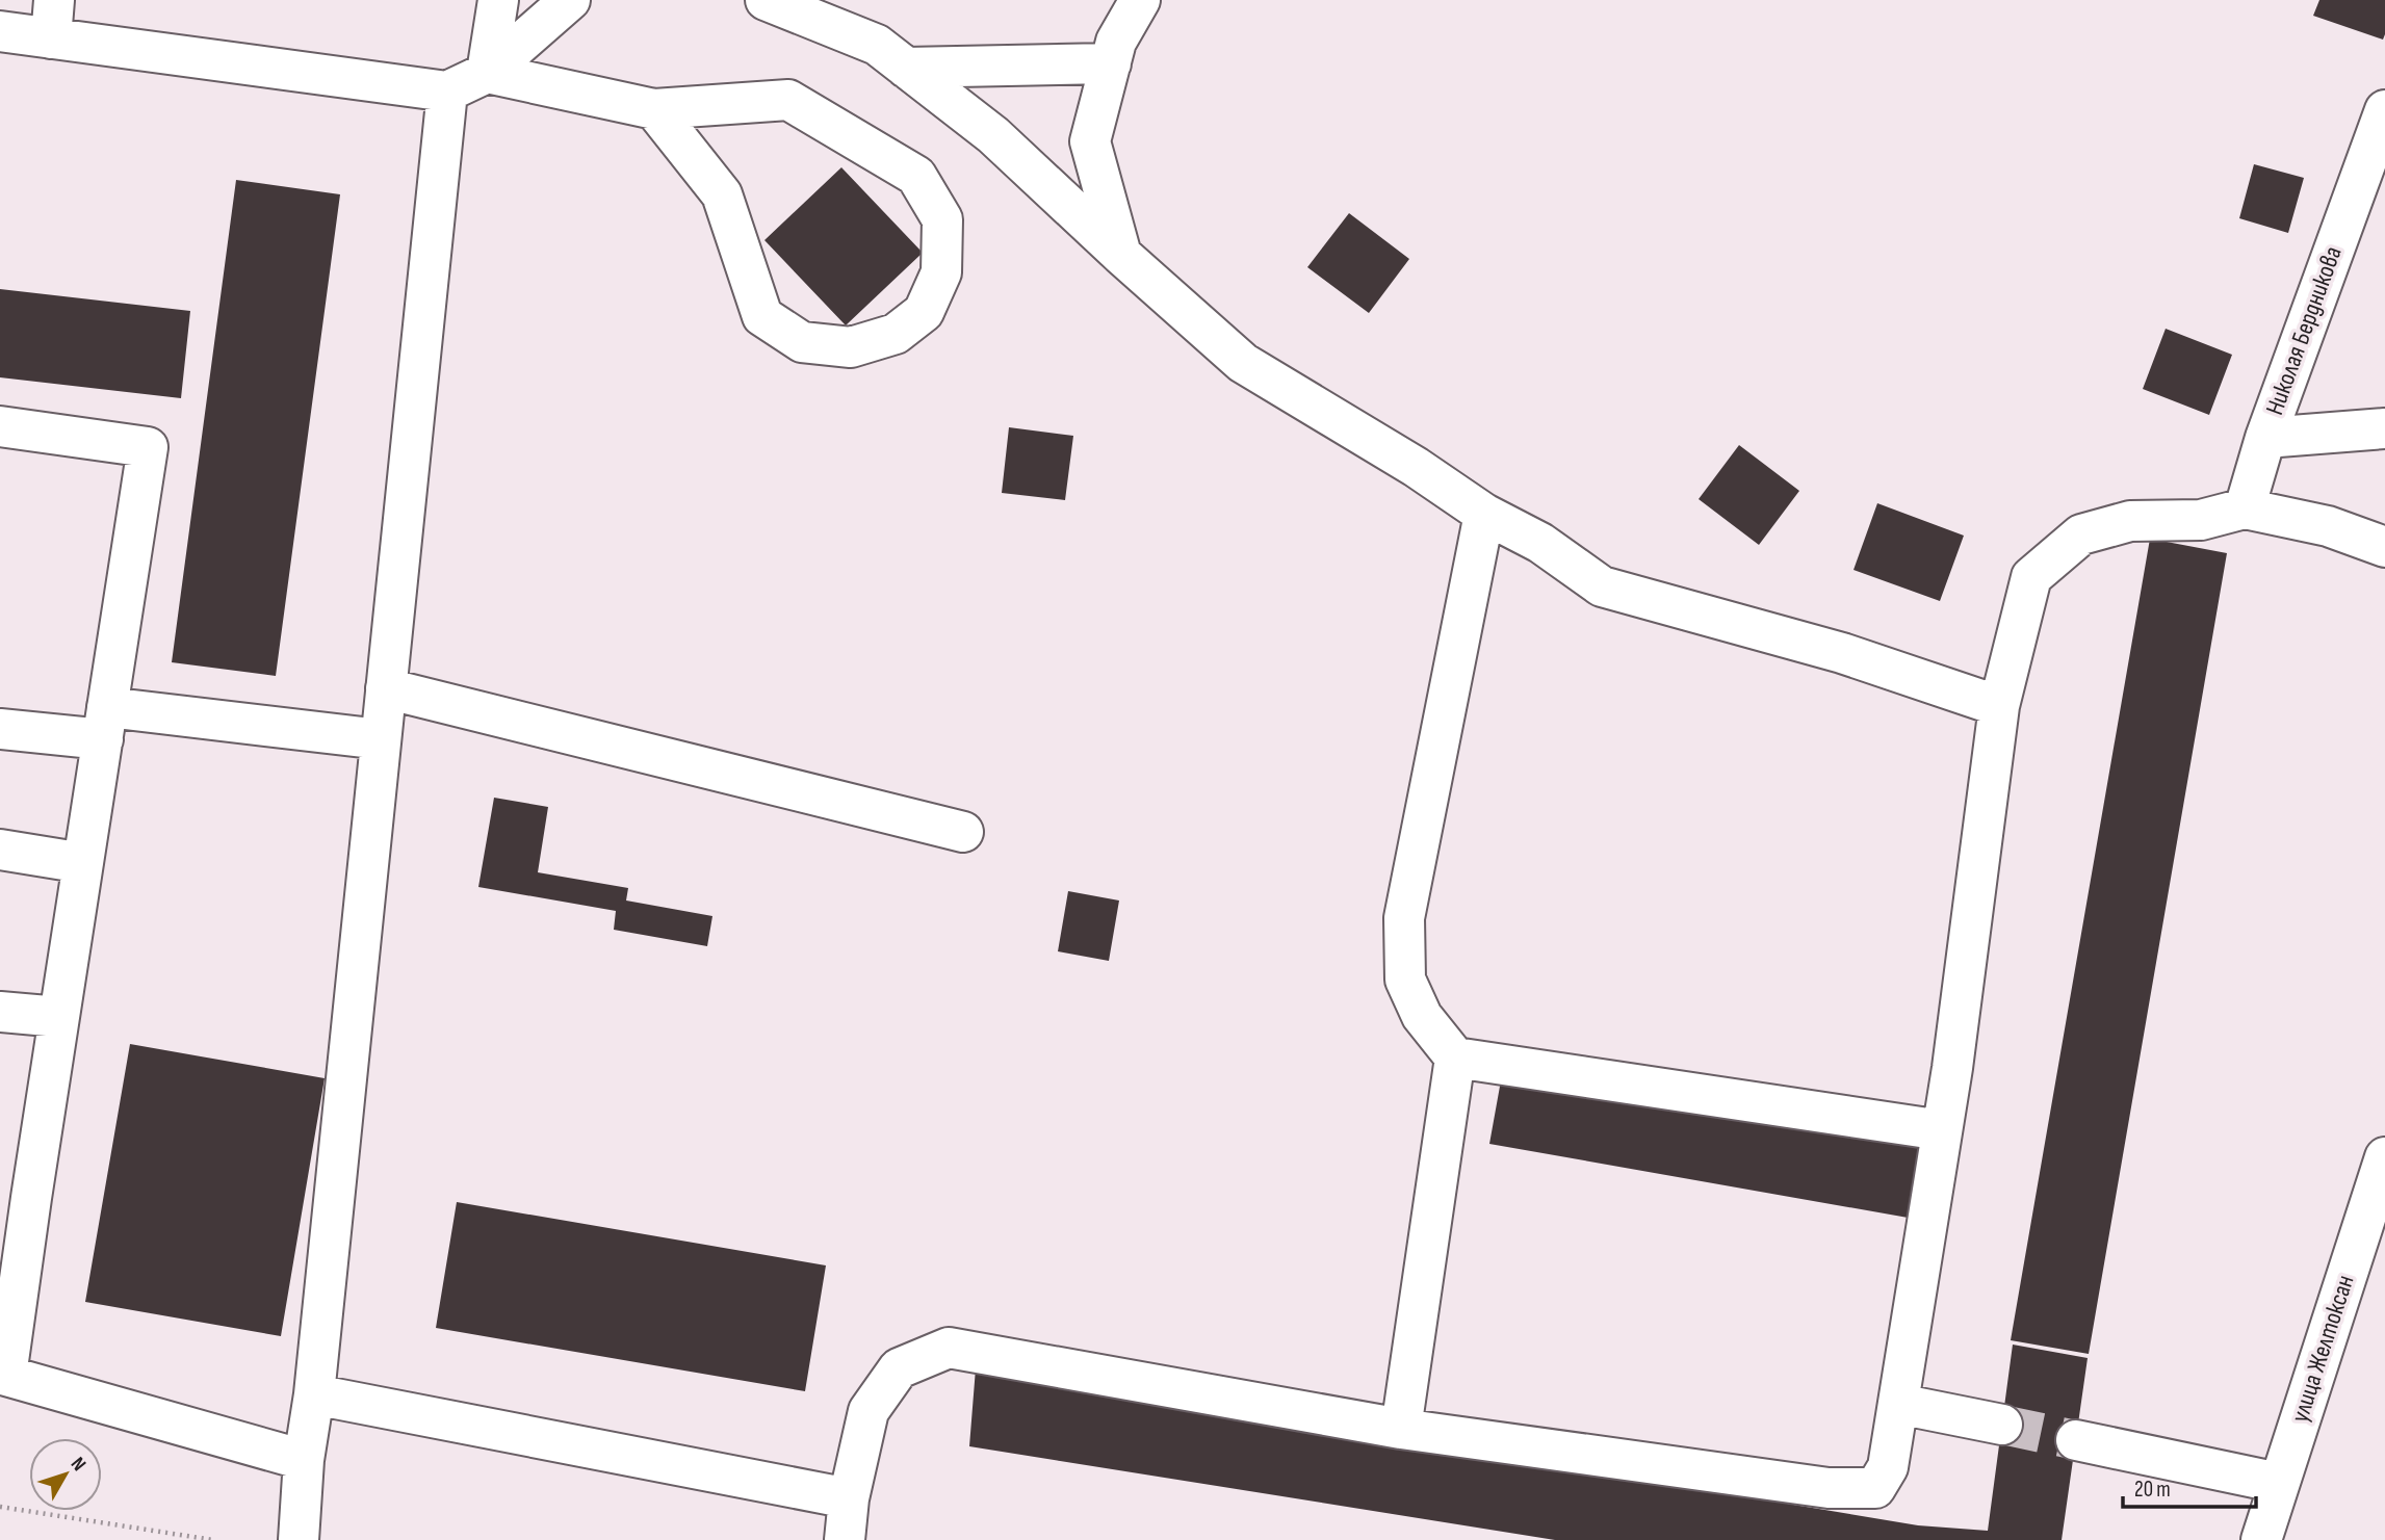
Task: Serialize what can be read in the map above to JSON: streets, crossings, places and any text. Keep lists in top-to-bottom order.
{
  "streets": {
    "street": ["Николая Бердникова", "улица Желтоксан"]
  },
  "scale_bar": "20 m",
  "north": "top right"
}
